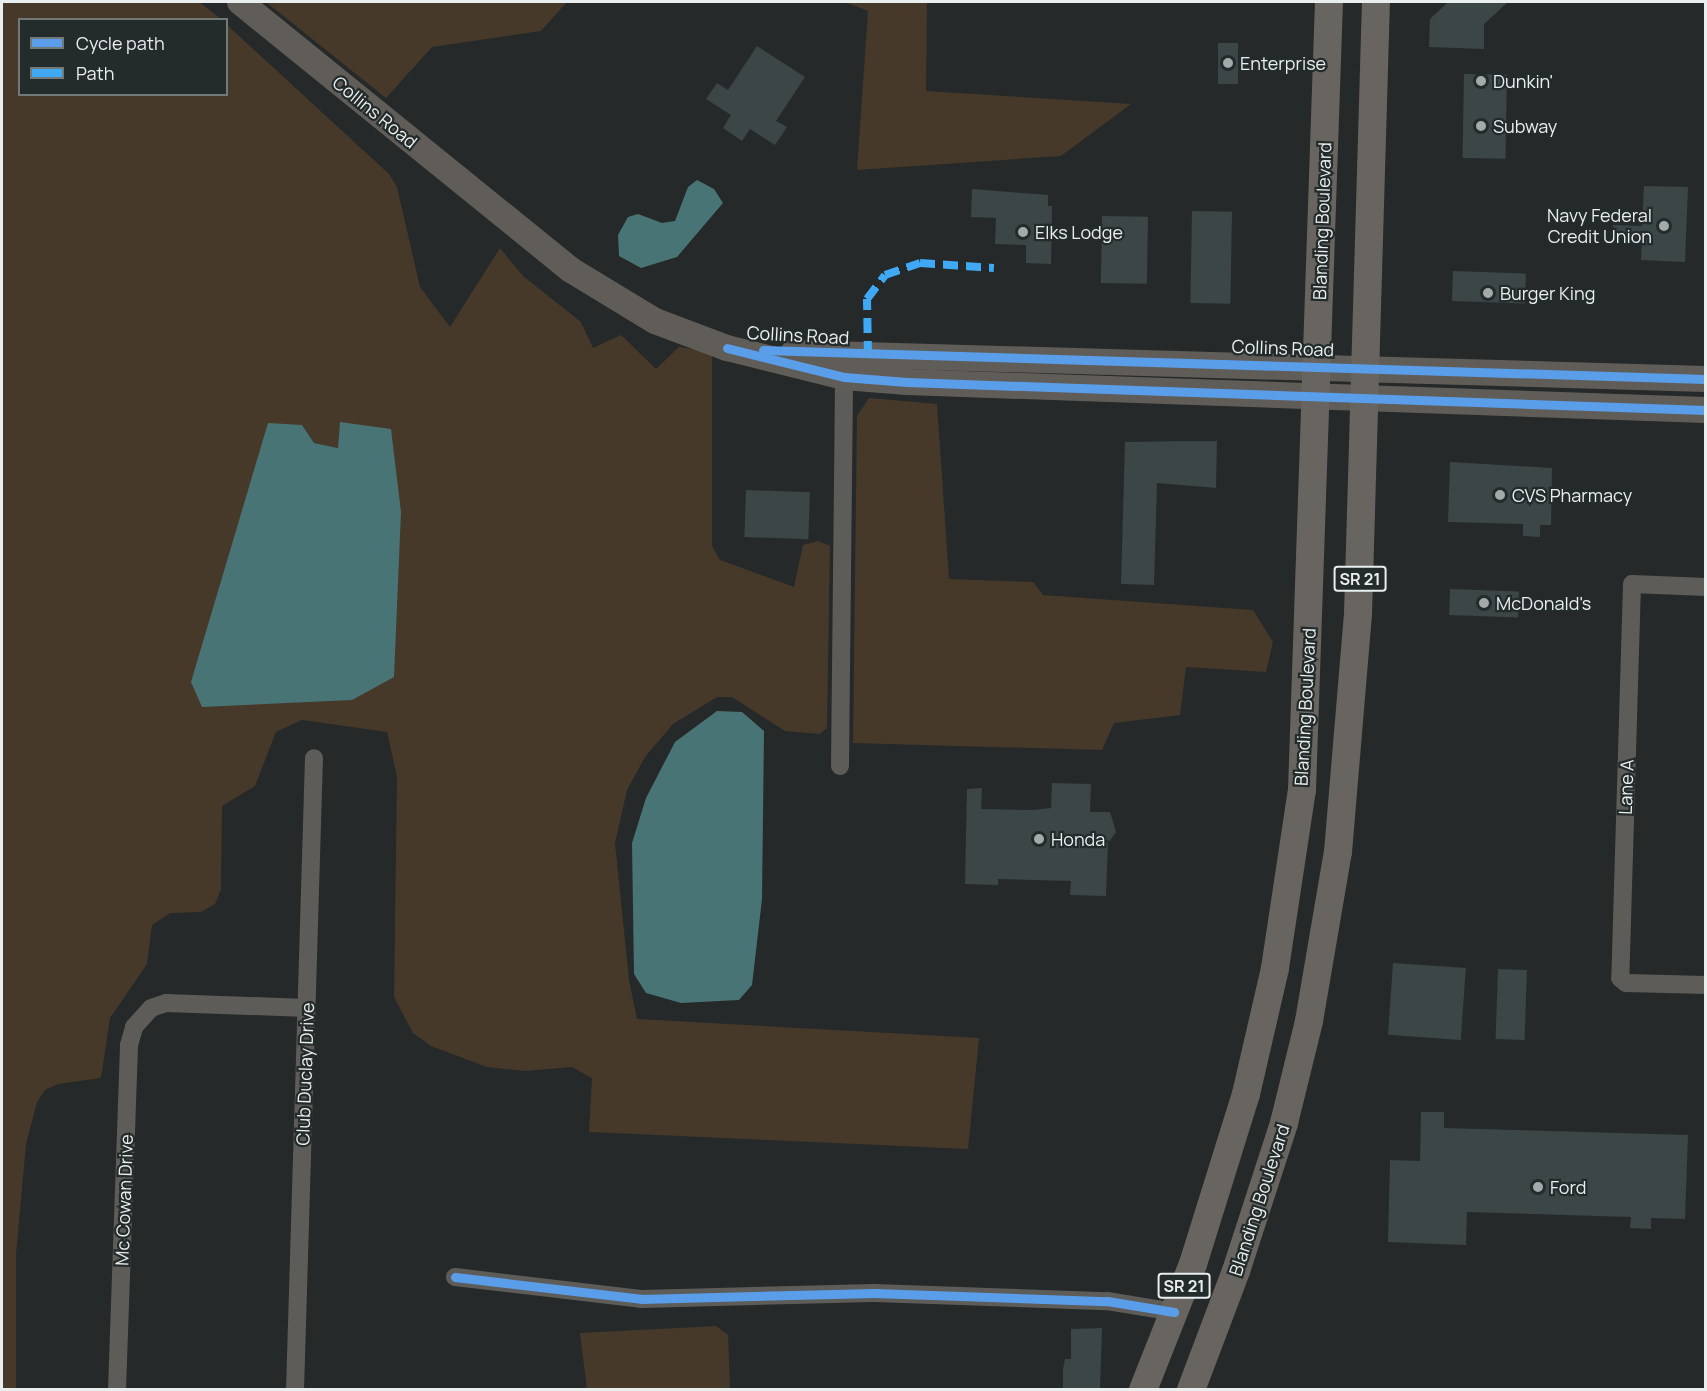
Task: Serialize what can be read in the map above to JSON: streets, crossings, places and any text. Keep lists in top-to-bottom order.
{
  "streets": {
    "main road": ["Blanding Boulevard", "SR 21"],
    "street": [
      "Collins Road",
      "Lane A",
      "Club Duclay Drive",
      "Mc Cowan Drive"
    ]
  },
  "crossings": [
    ["Collins Road", "Blanding Boulevard"],
    ["Club Duclay Drive", "Mc Cowan Drive"]
  ],
  "places": [
    "Enterprise",
    "Dunkin'",
    "Subway",
    "Navy Federal Credit Union",
    "Elks Lodge",
    "Burger King",
    "CVS Pharmacy",
    "McDonald's",
    "Honda",
    "Ford"
  ],
  "legend": ["Cycle path", "Path"]
}
